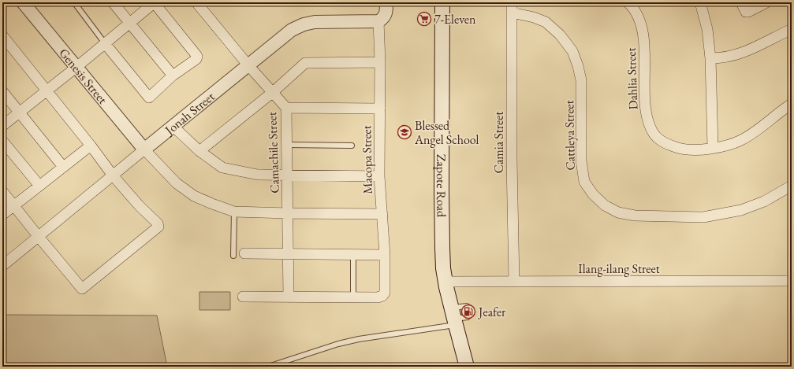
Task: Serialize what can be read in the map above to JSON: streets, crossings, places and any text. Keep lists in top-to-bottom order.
{
  "streets": {
    "main road": ["Zapote Road"],
    "street": [
      "Genesis Street",
      "Dahlia Street",
      "Jonah Street",
      "Cattleya Street",
      "Camia Street",
      "Camachile Street",
      "Macopa Street",
      "Ilang-ilang Street"
    ]
  },
  "crossings": [
    ["Genesis Street", "Jonah Street"],
    ["Jonah Street", "Camachile Street"],
    ["Jonah Street", "Macopa Street"],
    ["Cattleya Street", "Camia Street"],
    ["Camia Street", "Ilang-ilang Street"],
    ["Zapote Road", "Ilang-ilang Street"]
  ],
  "places": {
    "supermarket": ["7-Eleven"],
    "school or university": ["Blessed Angel School"],
    "fuel station": ["Jeafer"]
  }
}
